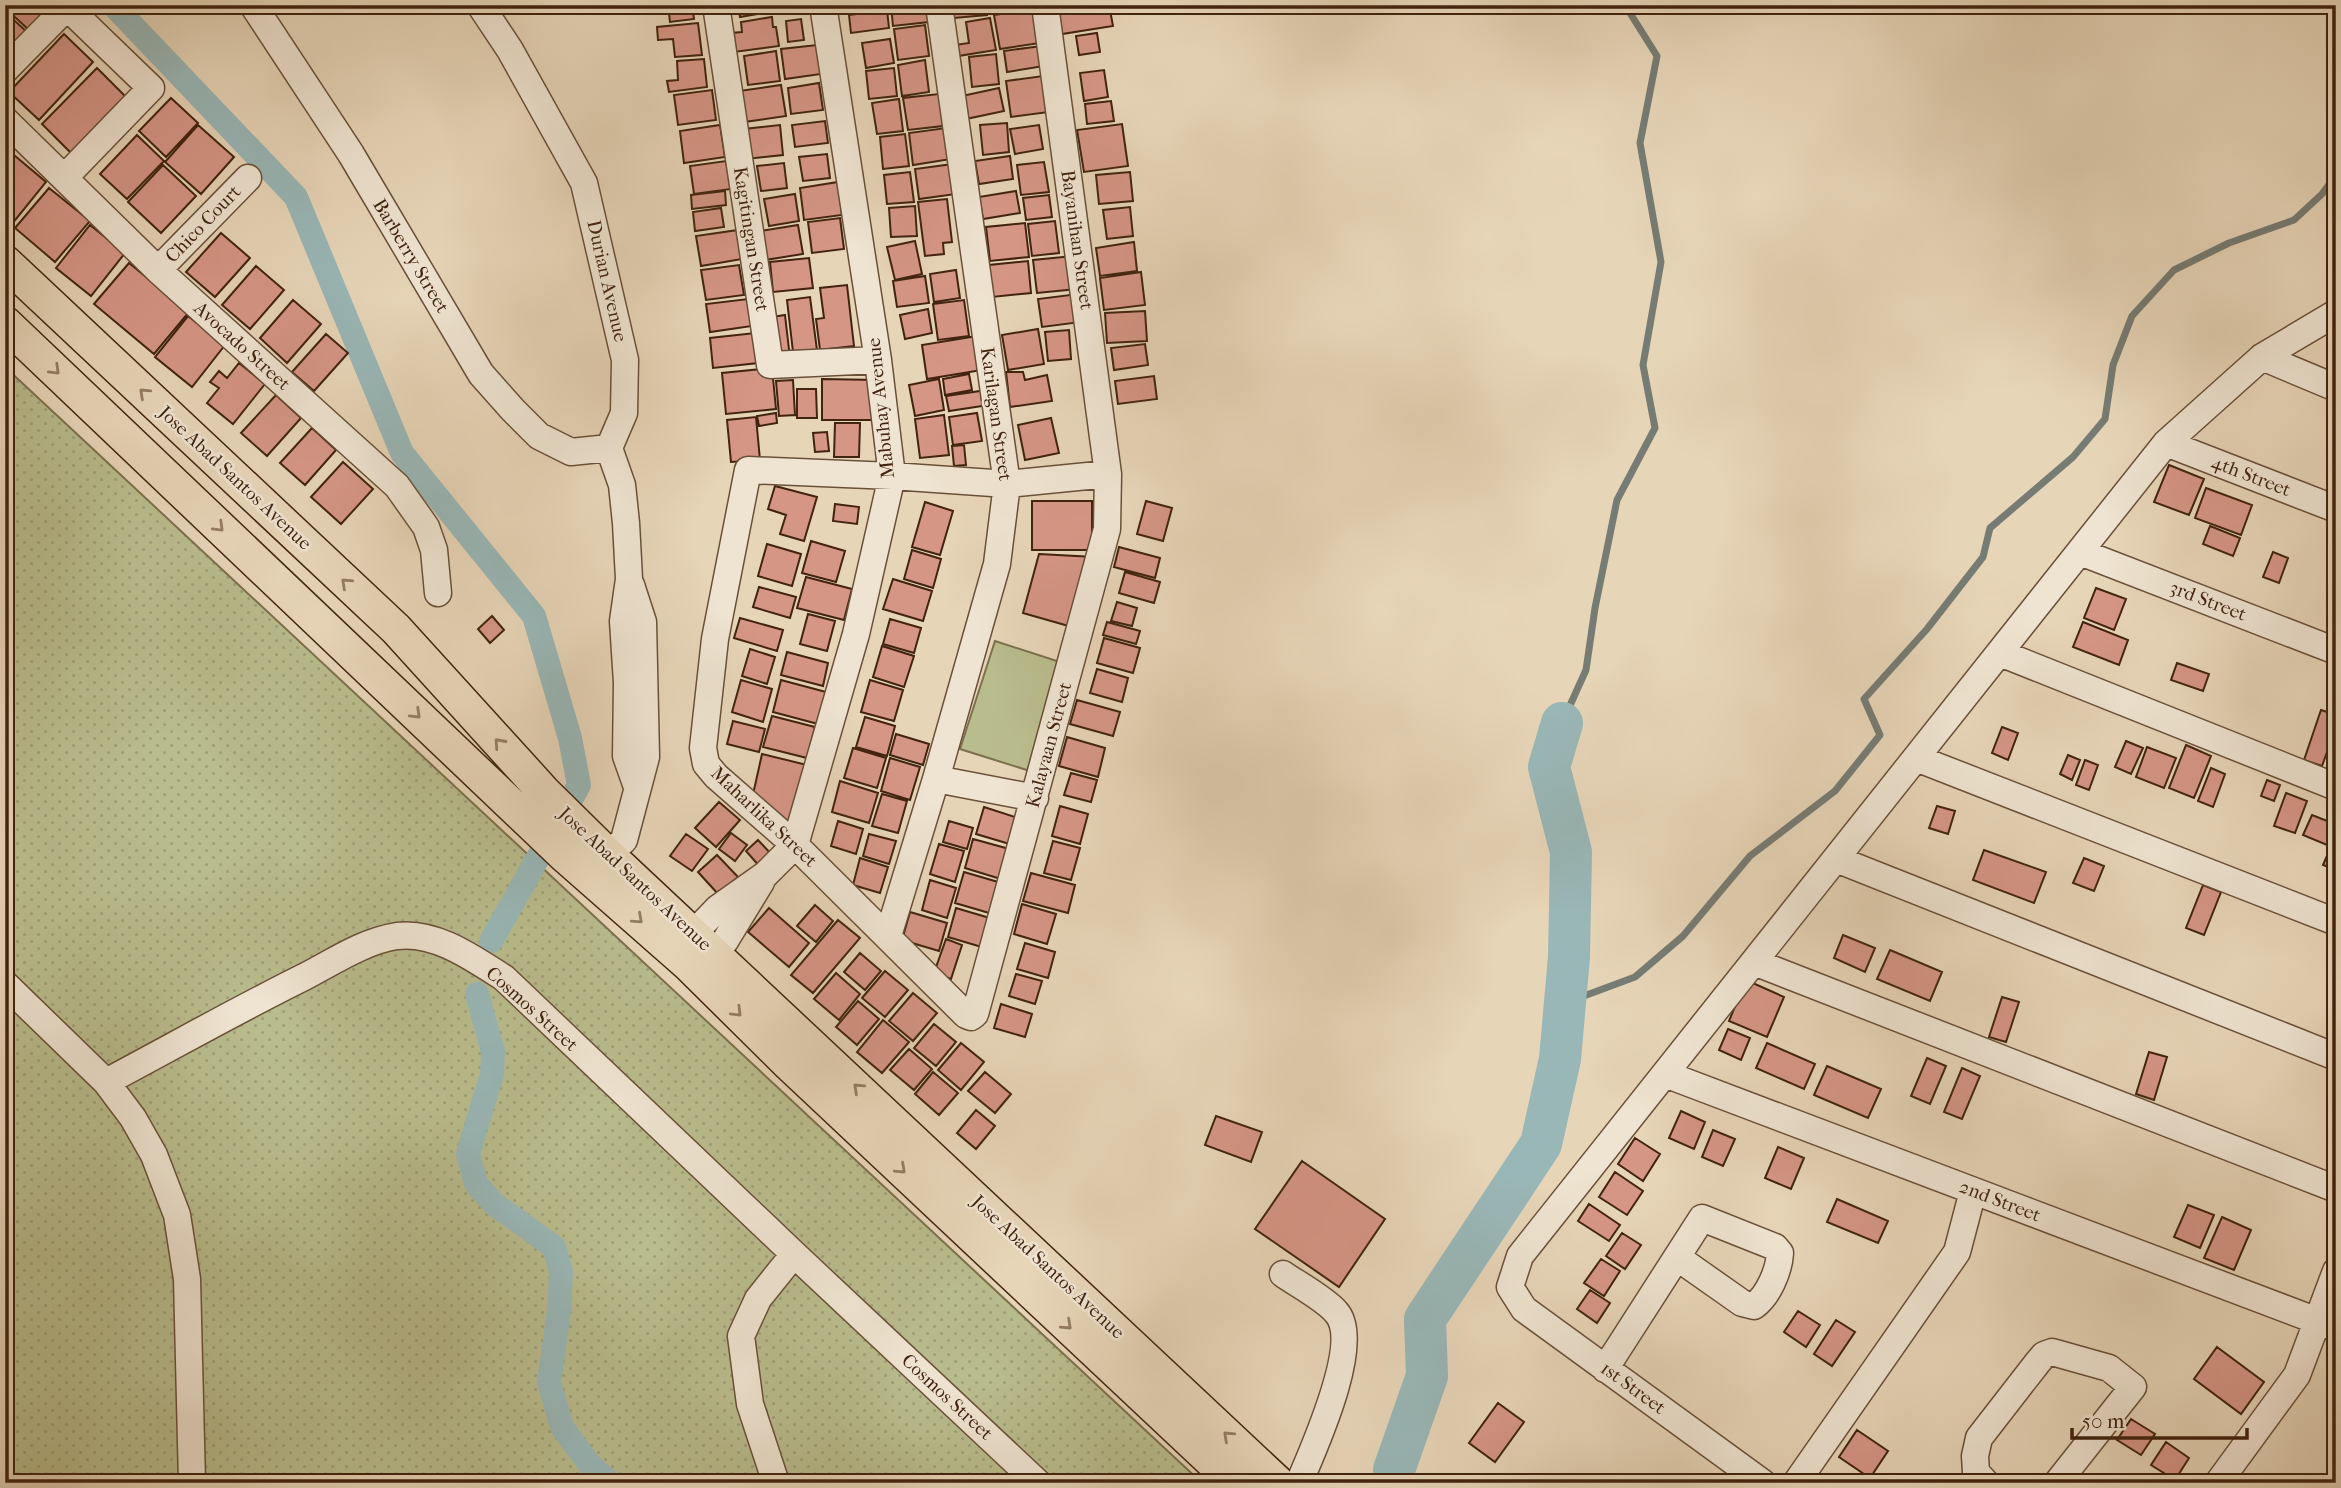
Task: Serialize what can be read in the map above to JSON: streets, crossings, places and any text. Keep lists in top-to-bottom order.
{
  "streets": {
    "main road": ["Jose Abad Santos Avenue"],
    "street": [
      "Chico Court",
      "Kagitingan Street",
      "Bayanihan Street",
      "Barberry Street",
      "Durian Avenue",
      "Avocado Street",
      "Mabuhay Avenue",
      "Karilagan Street",
      "4th Street",
      "3rd Street",
      "Kalayaan Street",
      "Maharlika Street",
      "Cosmos Street",
      "2nd Street",
      "1st Street"
    ]
  },
  "crossings": [
    ["Chico Court", "Avocado Street"],
    ["Kagitingan Street", "Mabuhay Avenue"],
    ["Bayanihan Street", "Kalayaan Street"],
    ["Barberry Street", "Durian Avenue"],
    ["Mabuhay Avenue", "Jose Abad Santos Avenue"],
    ["Mabuhay Avenue", "Maharlika Street"],
    ["Karilagan Street", "Maharlika Street"],
    ["Kalayaan Street", "Maharlika Street"],
    ["2nd Street", "1st Street"]
  ],
  "scale_bar": "50 m"
}
